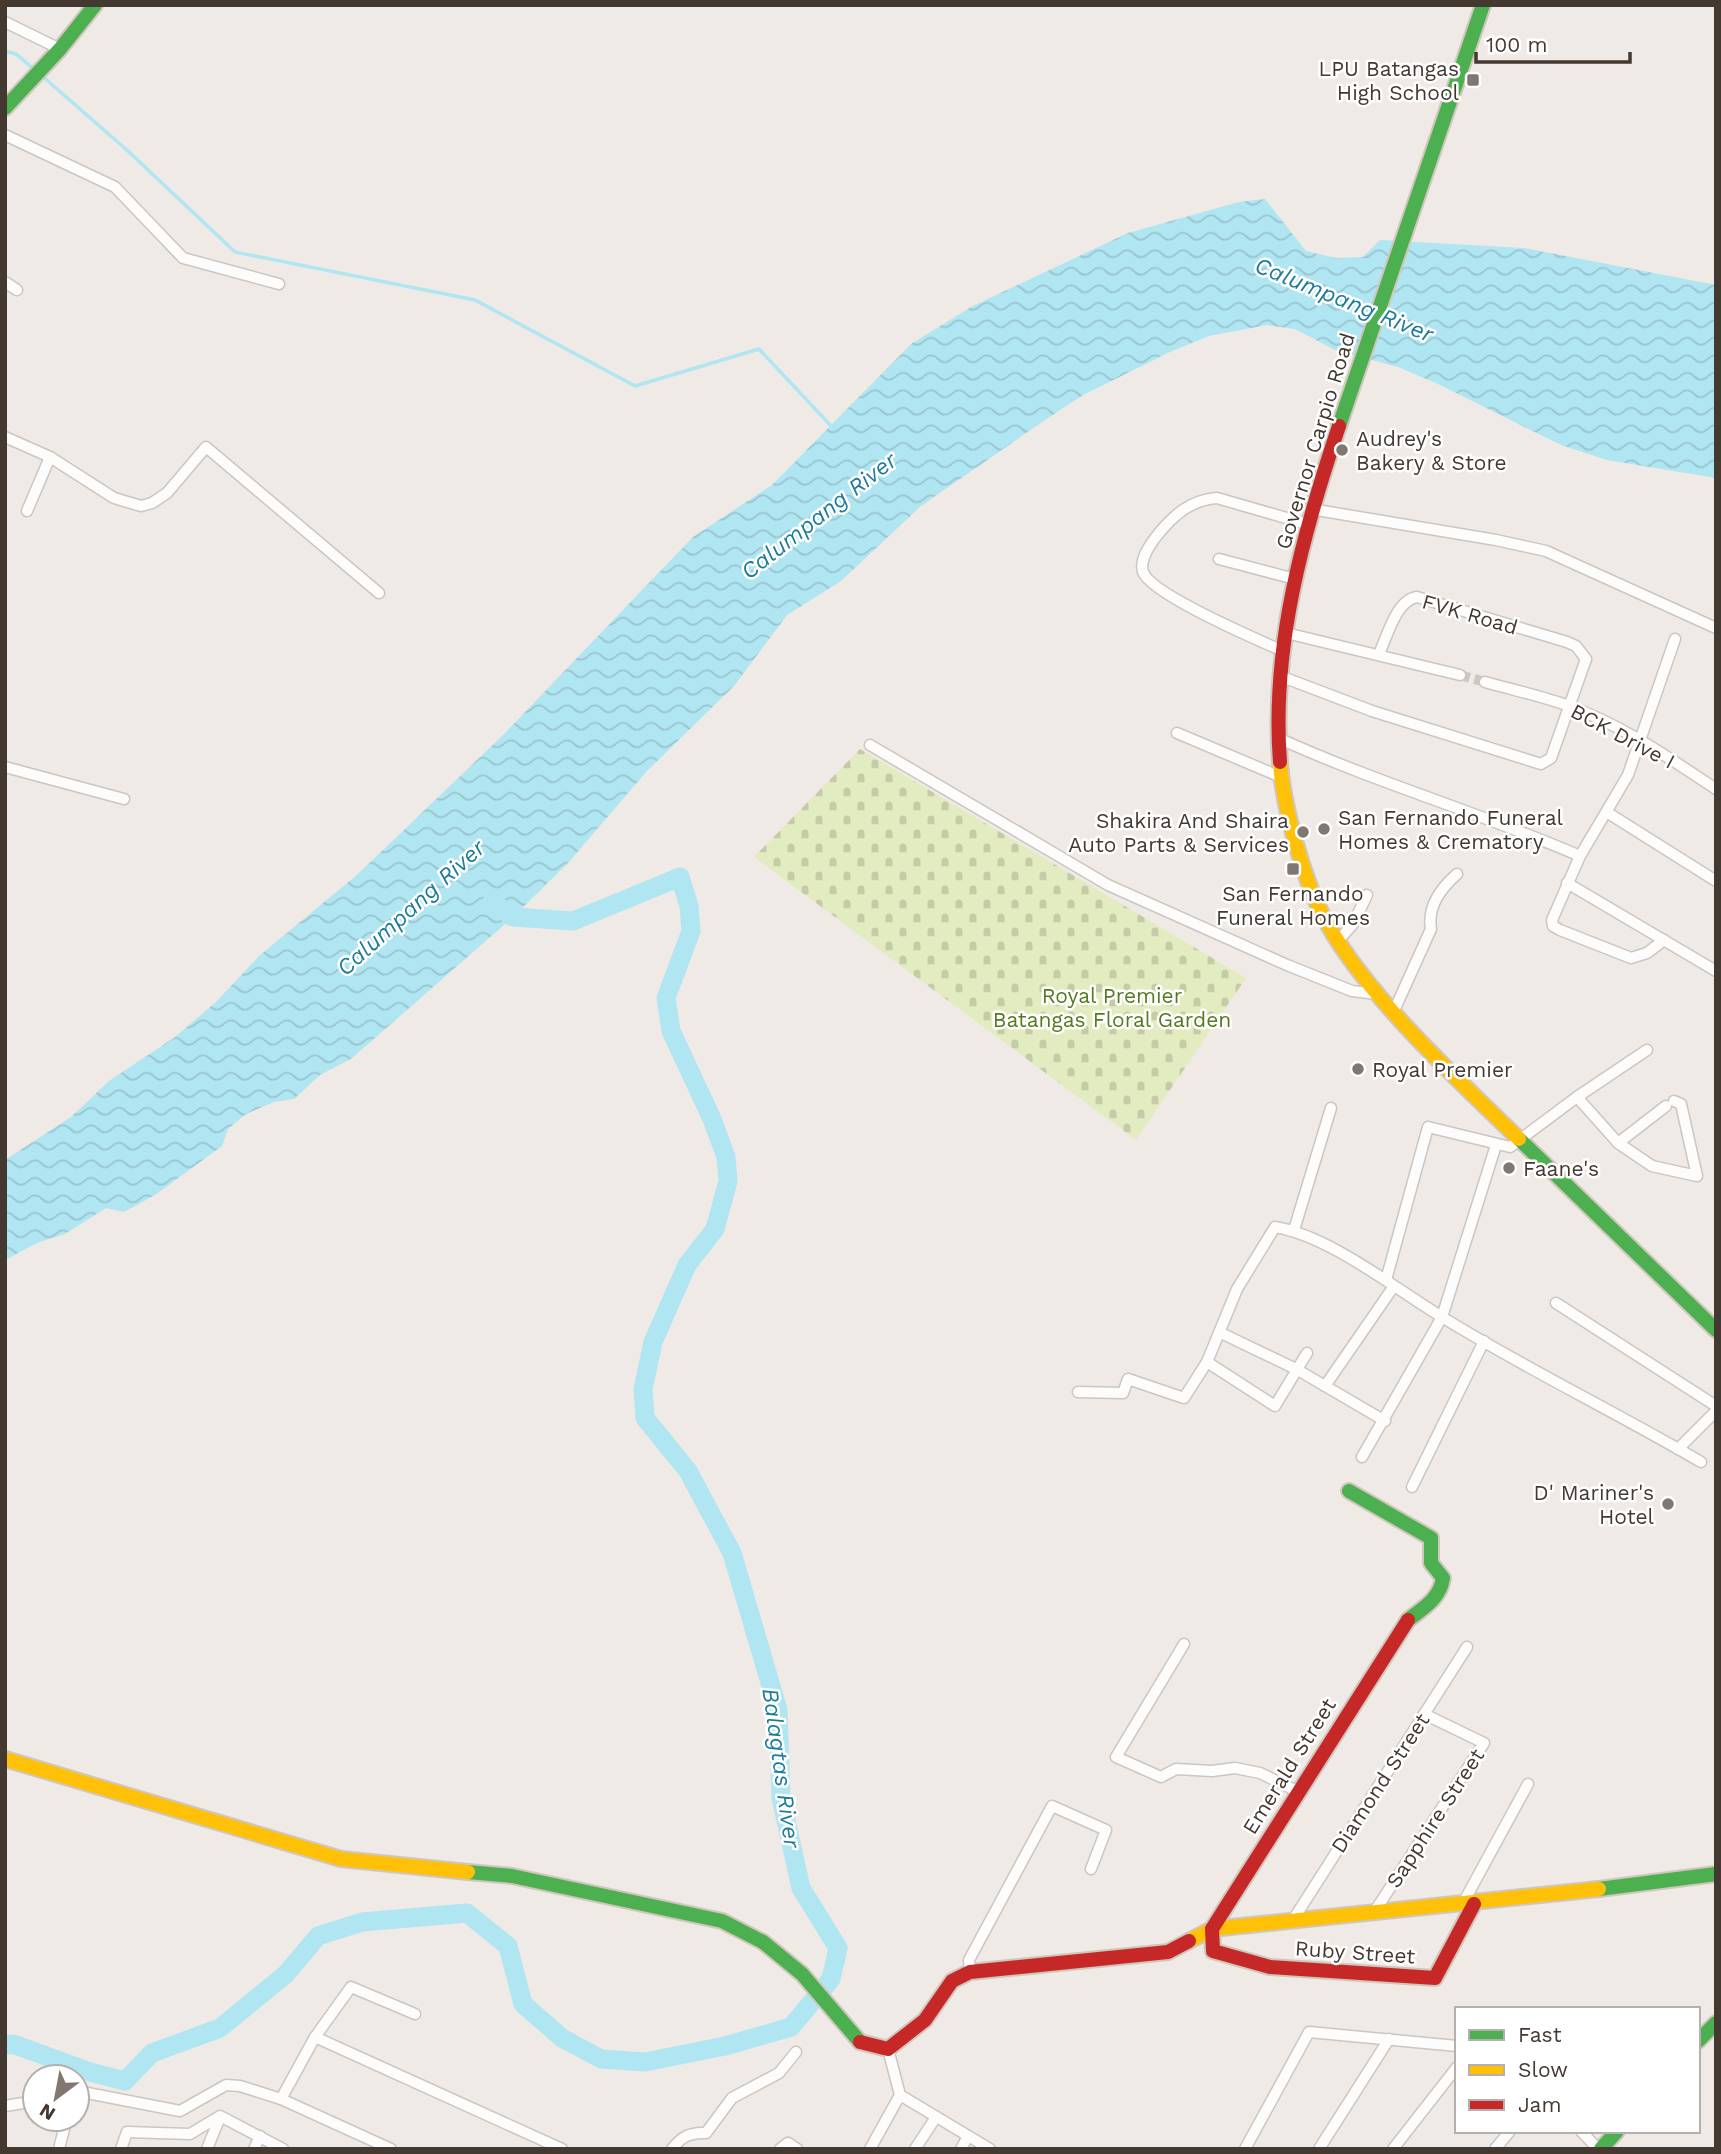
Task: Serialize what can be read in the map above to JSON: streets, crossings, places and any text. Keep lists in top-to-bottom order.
{
  "streets": {
    "street": [
      "Governor Carpio Road",
      "FVK Road",
      "BCK Drive I",
      "Emerald Street",
      "Diamond Street",
      "Sapphire Street",
      "Ruby Street"
    ]
  },
  "crossings": [
    ["FVK Road", "BCK Drive I"],
    ["Emerald Street", "Ruby Street"],
    ["Diamond Street", "Sapphire Street"]
  ],
  "water": ["Calumpang River", "Balagtas River"],
  "parks": ["Royal Premier Batangas Floral Garden"],
  "places": {
    "transit": ["LPU Batangas High School", "San Fernando Funeral Homes"],
    "other": [
      "Audrey's Bakery & Store",
      "San Fernando Funeral Homes & Crematory",
      "Shakira And Shaira Auto Parts & Services",
      "Royal Premier",
      "Faane's",
      "D' Mariner's Hotel"
    ]
  },
  "legend": ["Fast", "Slow", "Jam"],
  "scale_bar": "100 m",
  "north": "bottom left"
}
